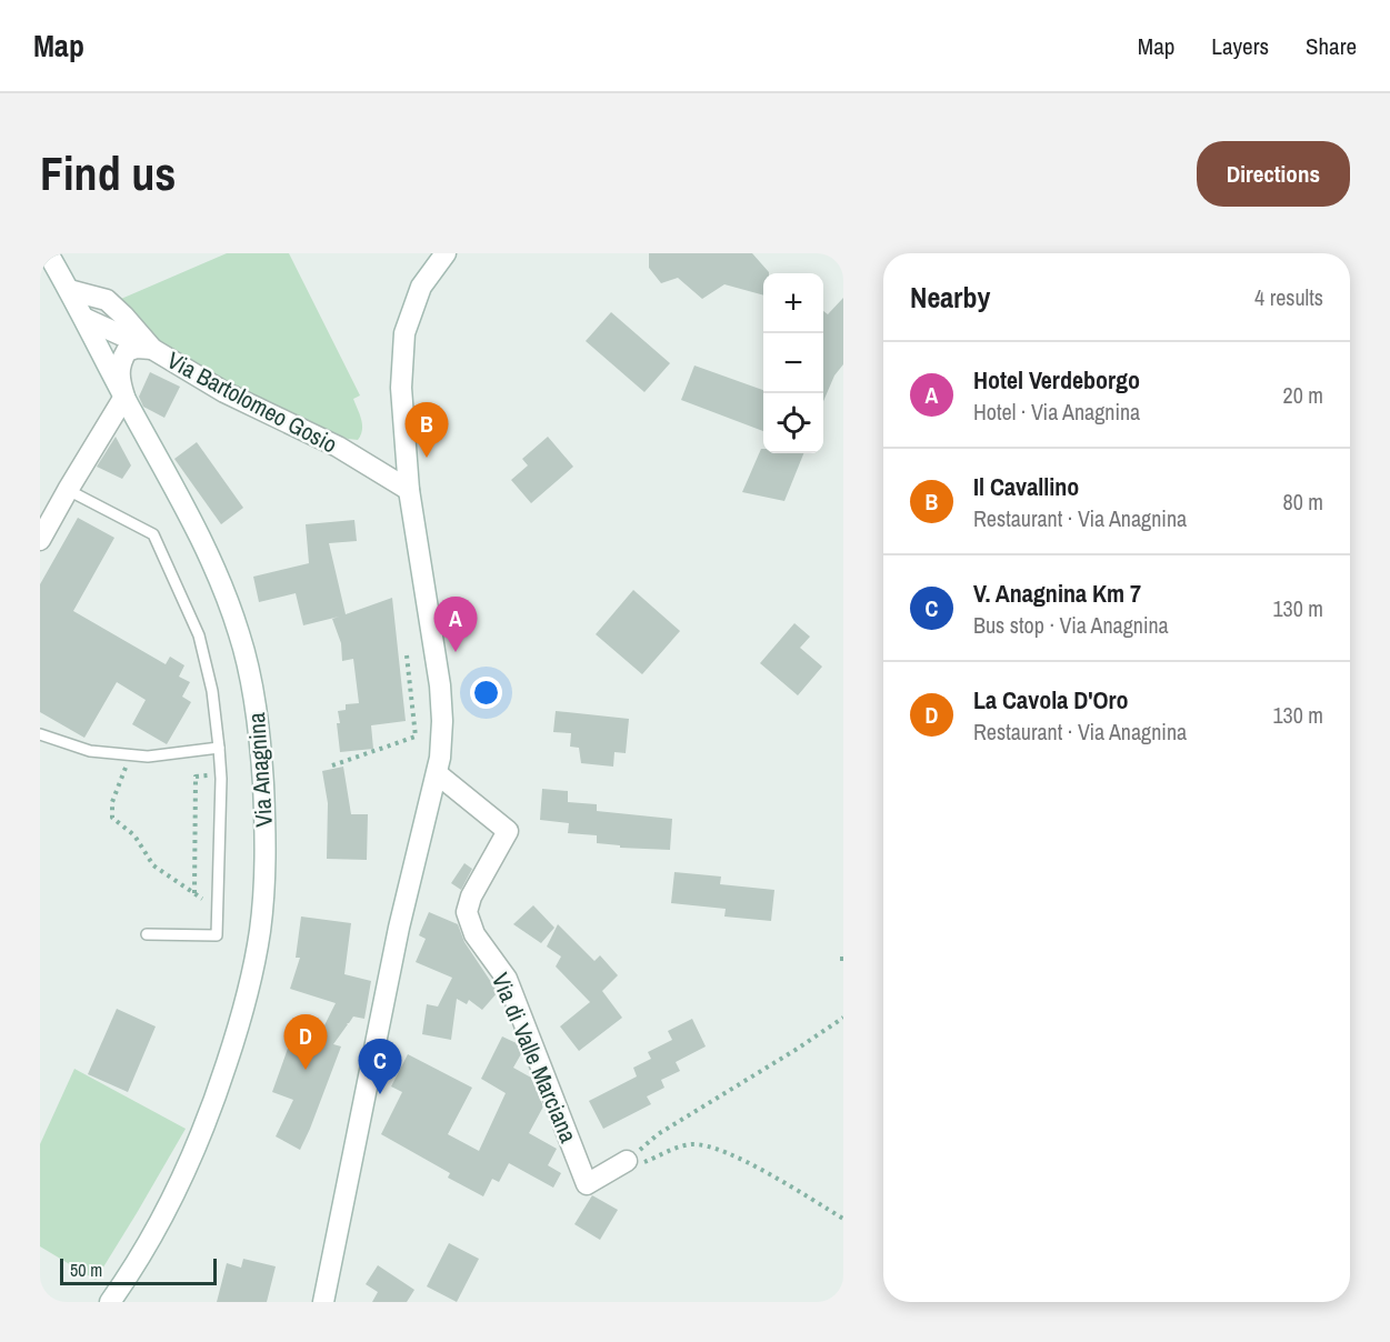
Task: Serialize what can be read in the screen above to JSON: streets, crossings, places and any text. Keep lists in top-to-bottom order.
{
  "streets": {
    "main road": ["Via Bartolomeo Gosio", "Via Anagnina", "Via di Valle Marciana"]
  },
  "crossings": [
    ["Via Bartolomeo Gosio", "Via Anagnina"]
  ],
  "scale_bar": "50 m",
  "page": {
    "header": "Map",
    "nav": ["Map", "Layers", "Share"],
    "buttons": "Directions",
    "title": "Find us",
    "heading": ["Nearby", "4 results"],
    "map_buttons": ["+", "−"],
    "list": [
      {
        "mark": "A",
        "name": "Hotel Verdeborgo",
        "note": "Hotel · Via Anagnina",
        "value": "20 m"
      },
      {
        "mark": "B",
        "name": "Il Cavallino",
        "note": "Restaurant · Via Anagnina",
        "value": "80 m"
      },
      {
        "mark": "C",
        "name": "V. Anagnina Km 7",
        "note": "Bus stop · Via Anagnina",
        "value": "130 m"
      },
      {
        "mark": "D",
        "name": "La Cavola D'Oro",
        "note": "Restaurant · Via Anagnina",
        "value": "130 m"
      }
    ],
    "pins": [
      "B",
      "A",
      "D",
      "C"
    ],
    "scale": "50 m"
  }
}
